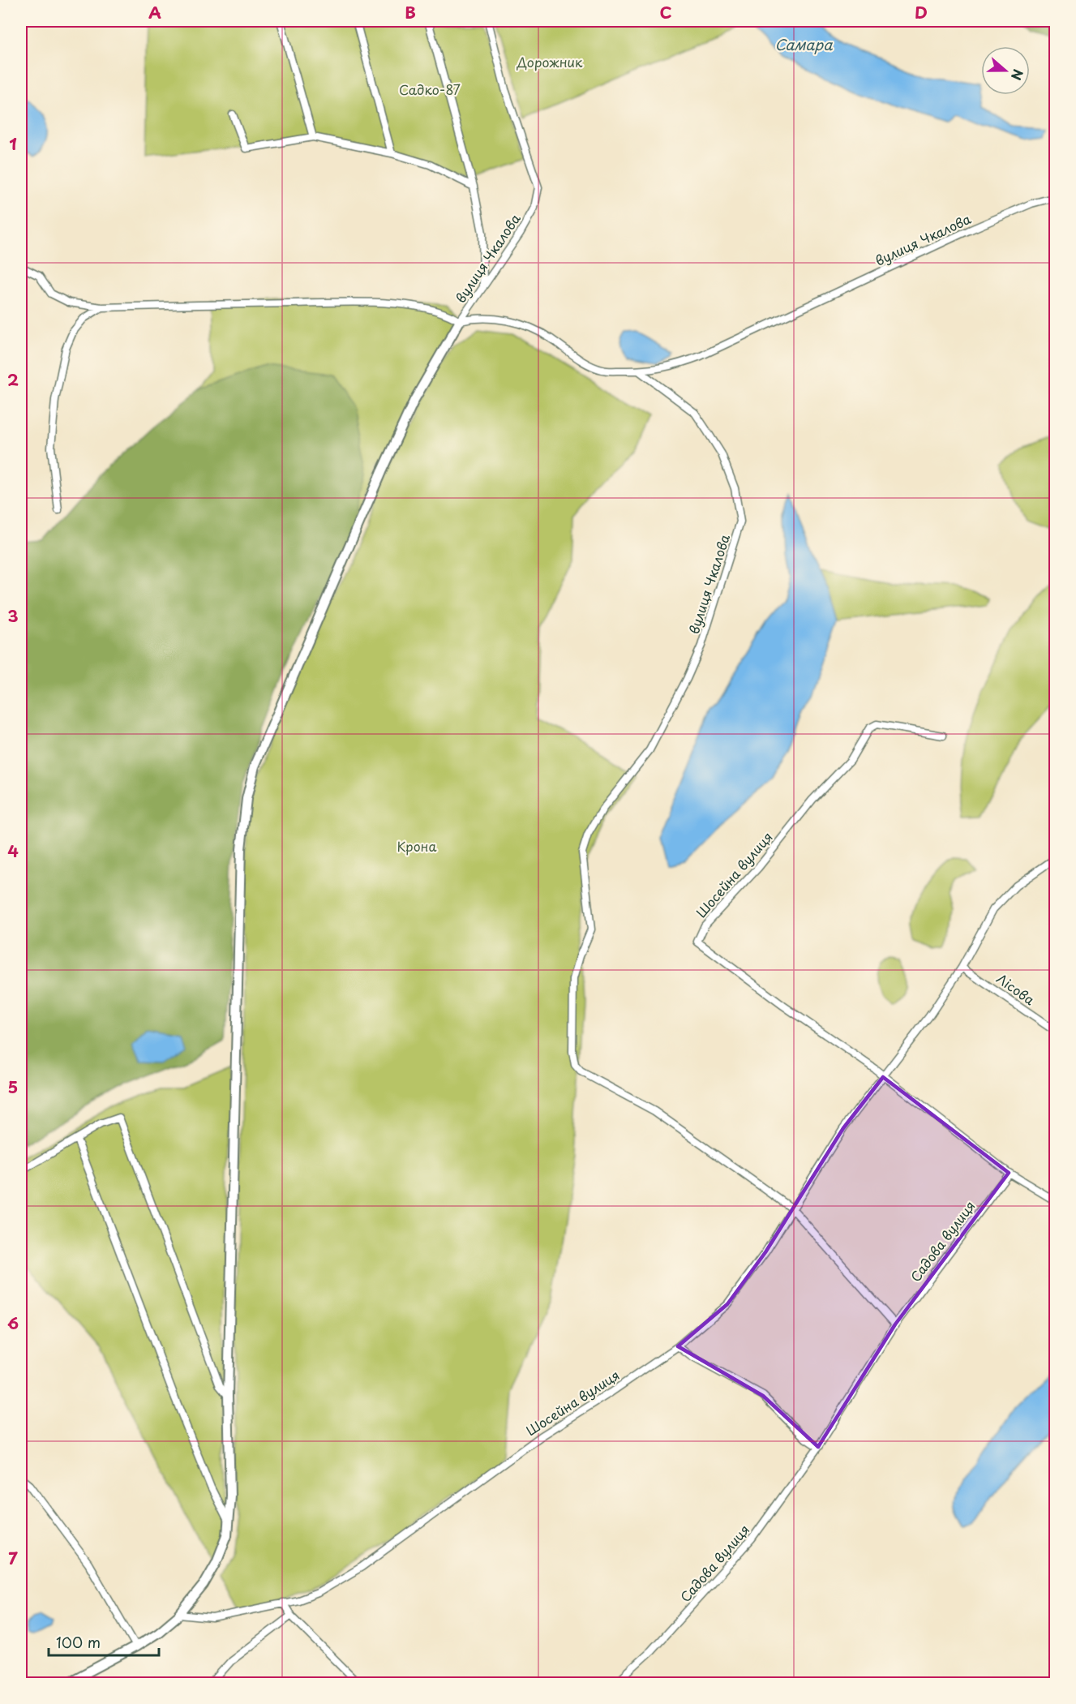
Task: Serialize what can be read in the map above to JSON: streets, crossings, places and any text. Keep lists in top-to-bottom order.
{
  "streets": {
    "street": [
      "вулиця Чкалова",
      "Шосейна вулиця",
      "Лісова",
      "Садова вулиця"
    ]
  },
  "crossings": [
    ["вулиця Чкалова", "Шосейна вулиця"],
    ["Шосейна вулиця", "Лісова"],
    ["Шосейна вулиця", "Садова вулиця"]
  ],
  "water": ["Самара"],
  "parks": ["Дорожник", "Садко-87", "Крона"],
  "scale_bar": "100 m",
  "north": "right",
  "grid": {
    "columns": [
      "A",
      "B",
      "C",
      "D"
    ],
    "rows": [
      "1",
      "2",
      "3",
      "4",
      "5",
      "6",
      "7"
    ]
  }
}
